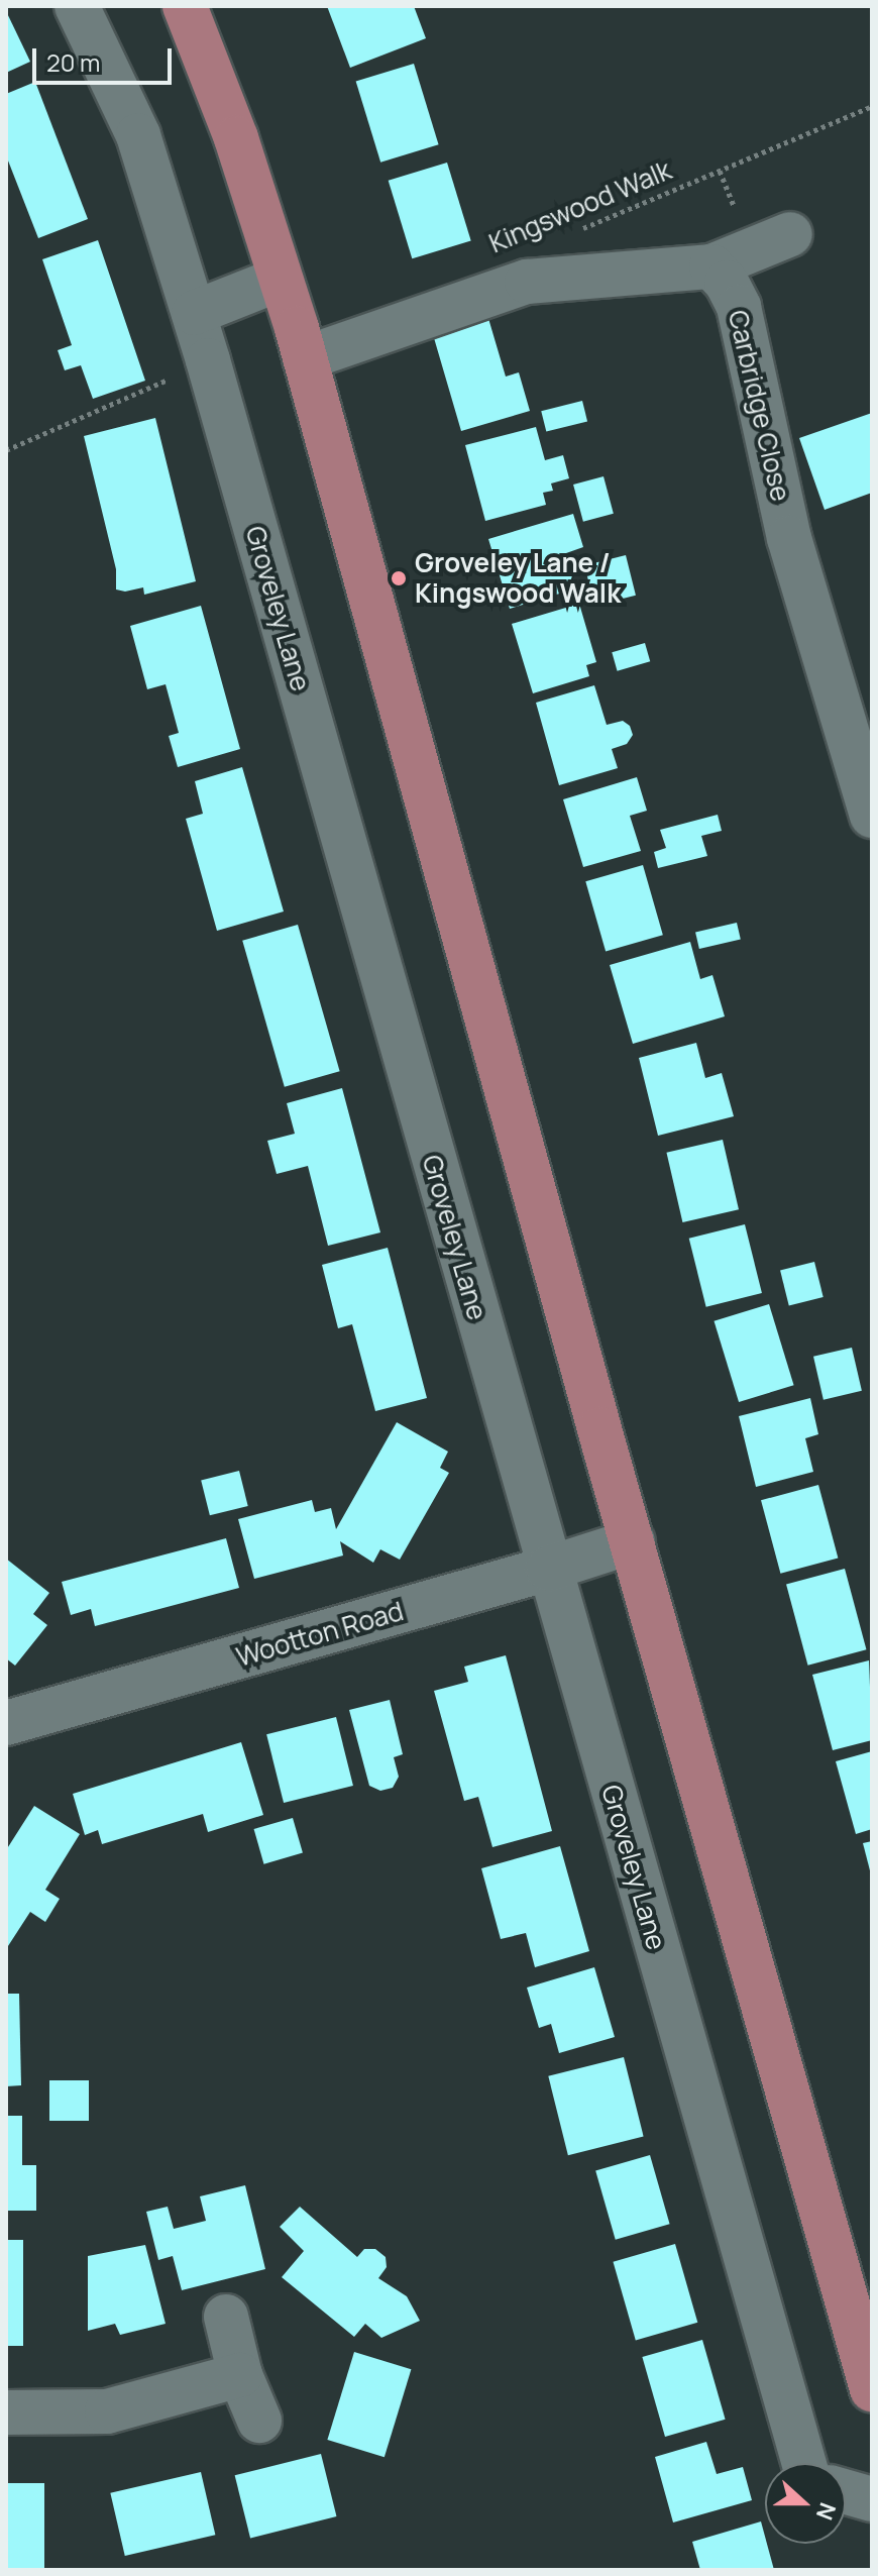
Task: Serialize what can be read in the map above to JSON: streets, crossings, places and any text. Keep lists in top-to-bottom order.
{
  "streets": {
    "street": ["Carbridge Close", "Groveley Lane", "Wootton Road"],
    "path": ["Kingswood Walk"]
  },
  "crossings": [
    ["Groveley Lane", "Wootton Road"]
  ],
  "places": ["Groveley Lane / Kingswood Walk"],
  "scale_bar": "20 m",
  "north": "right"
}
